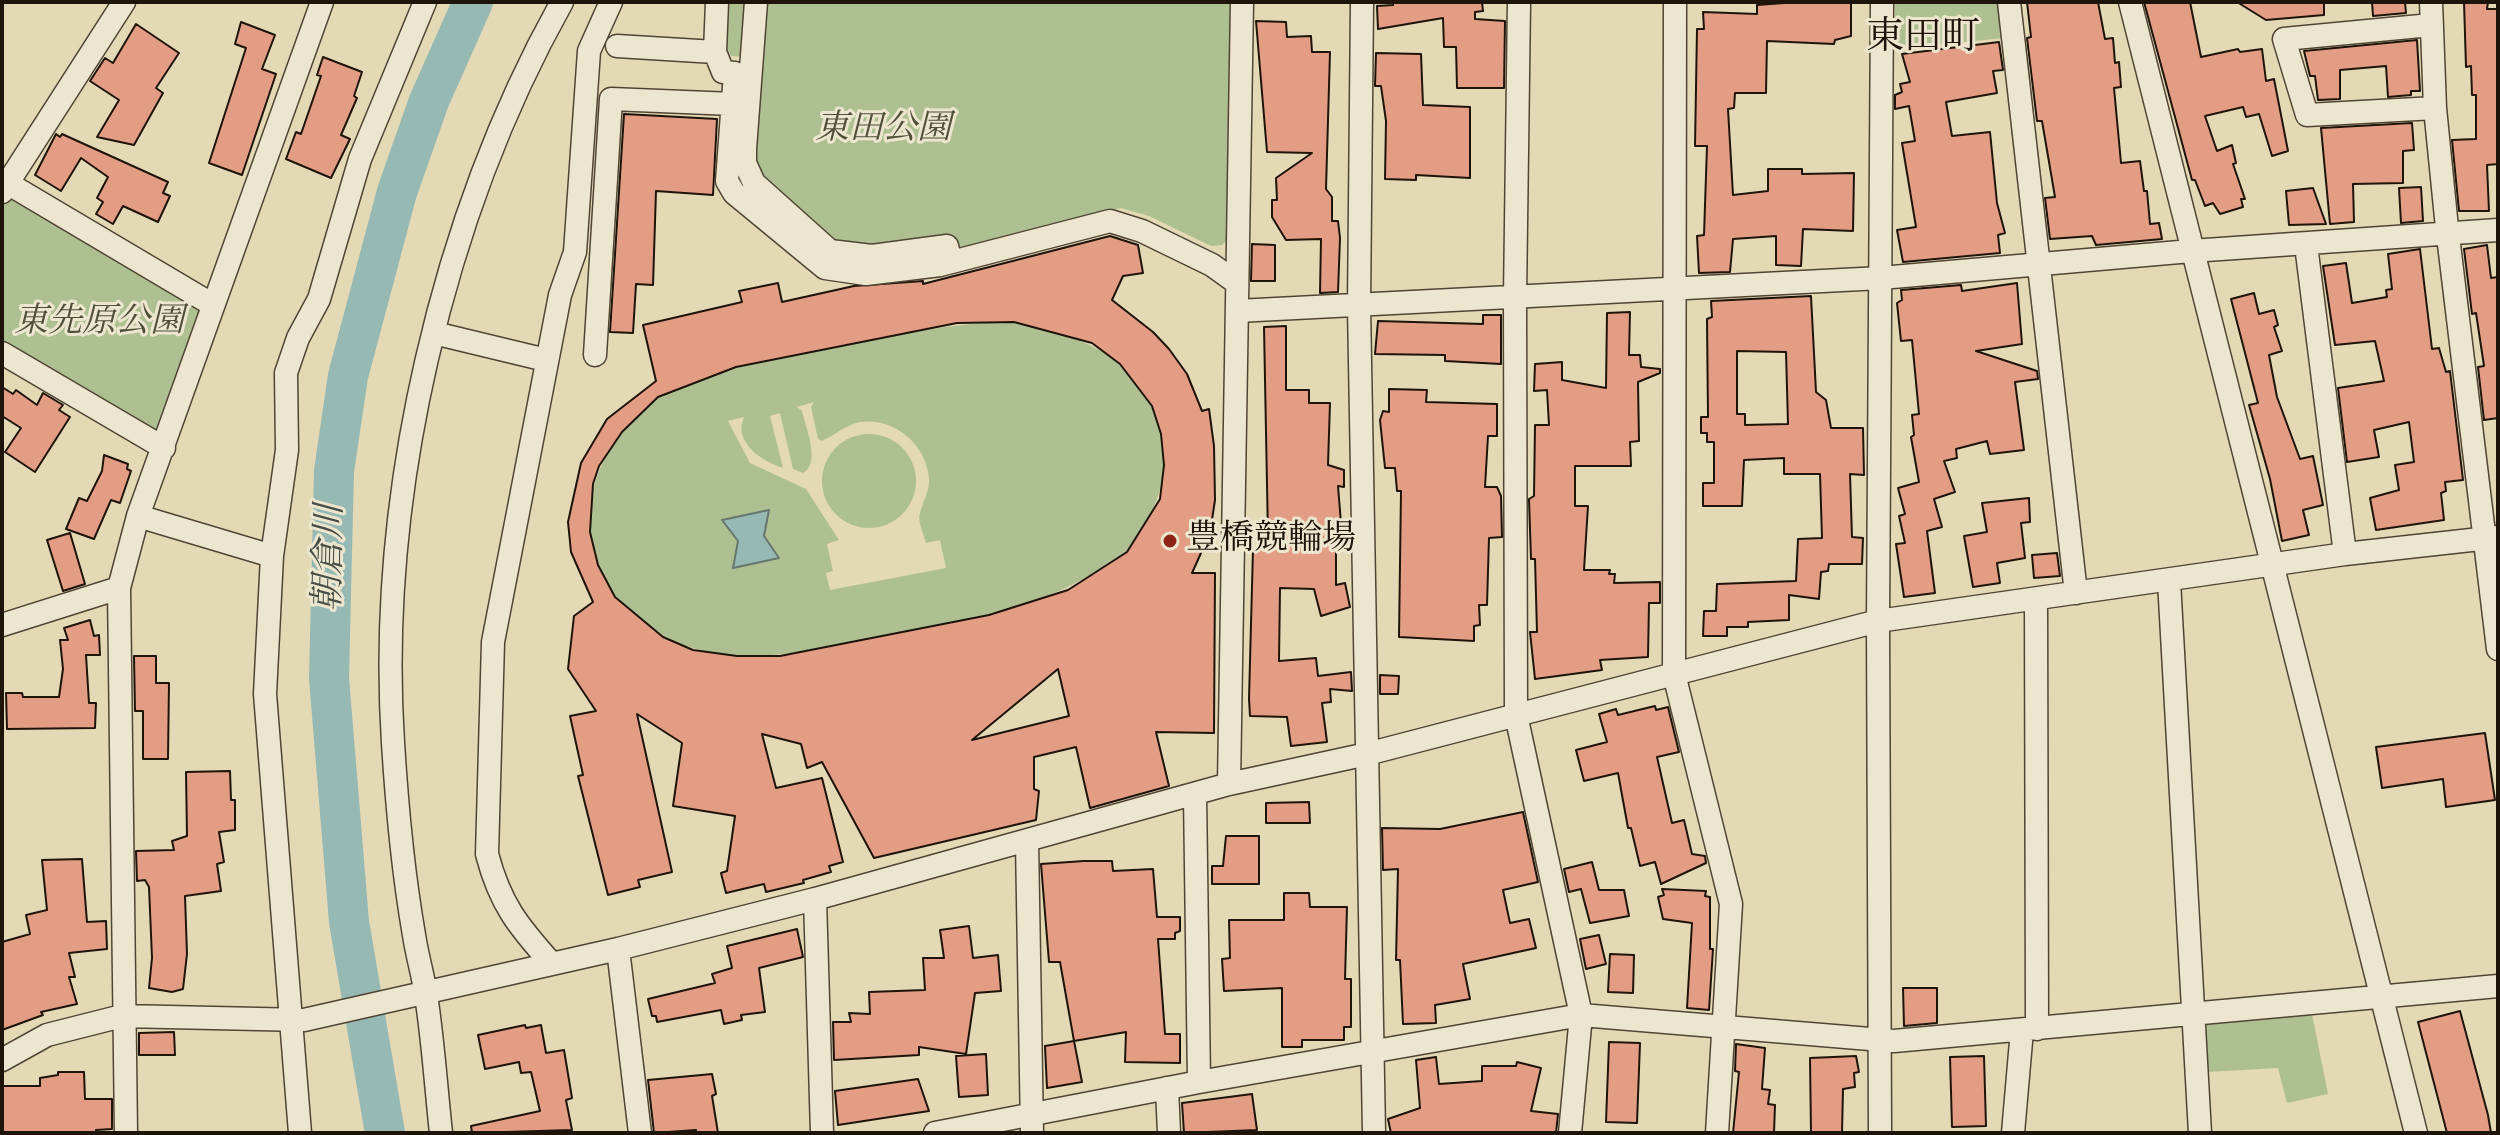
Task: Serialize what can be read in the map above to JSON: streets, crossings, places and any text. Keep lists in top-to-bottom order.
{
  "districts": ["東田町"],
  "water": ["朝倉川"],
  "parks": ["東田公園", "東先原公園"],
  "places": ["豊橋競輪場"]
}
